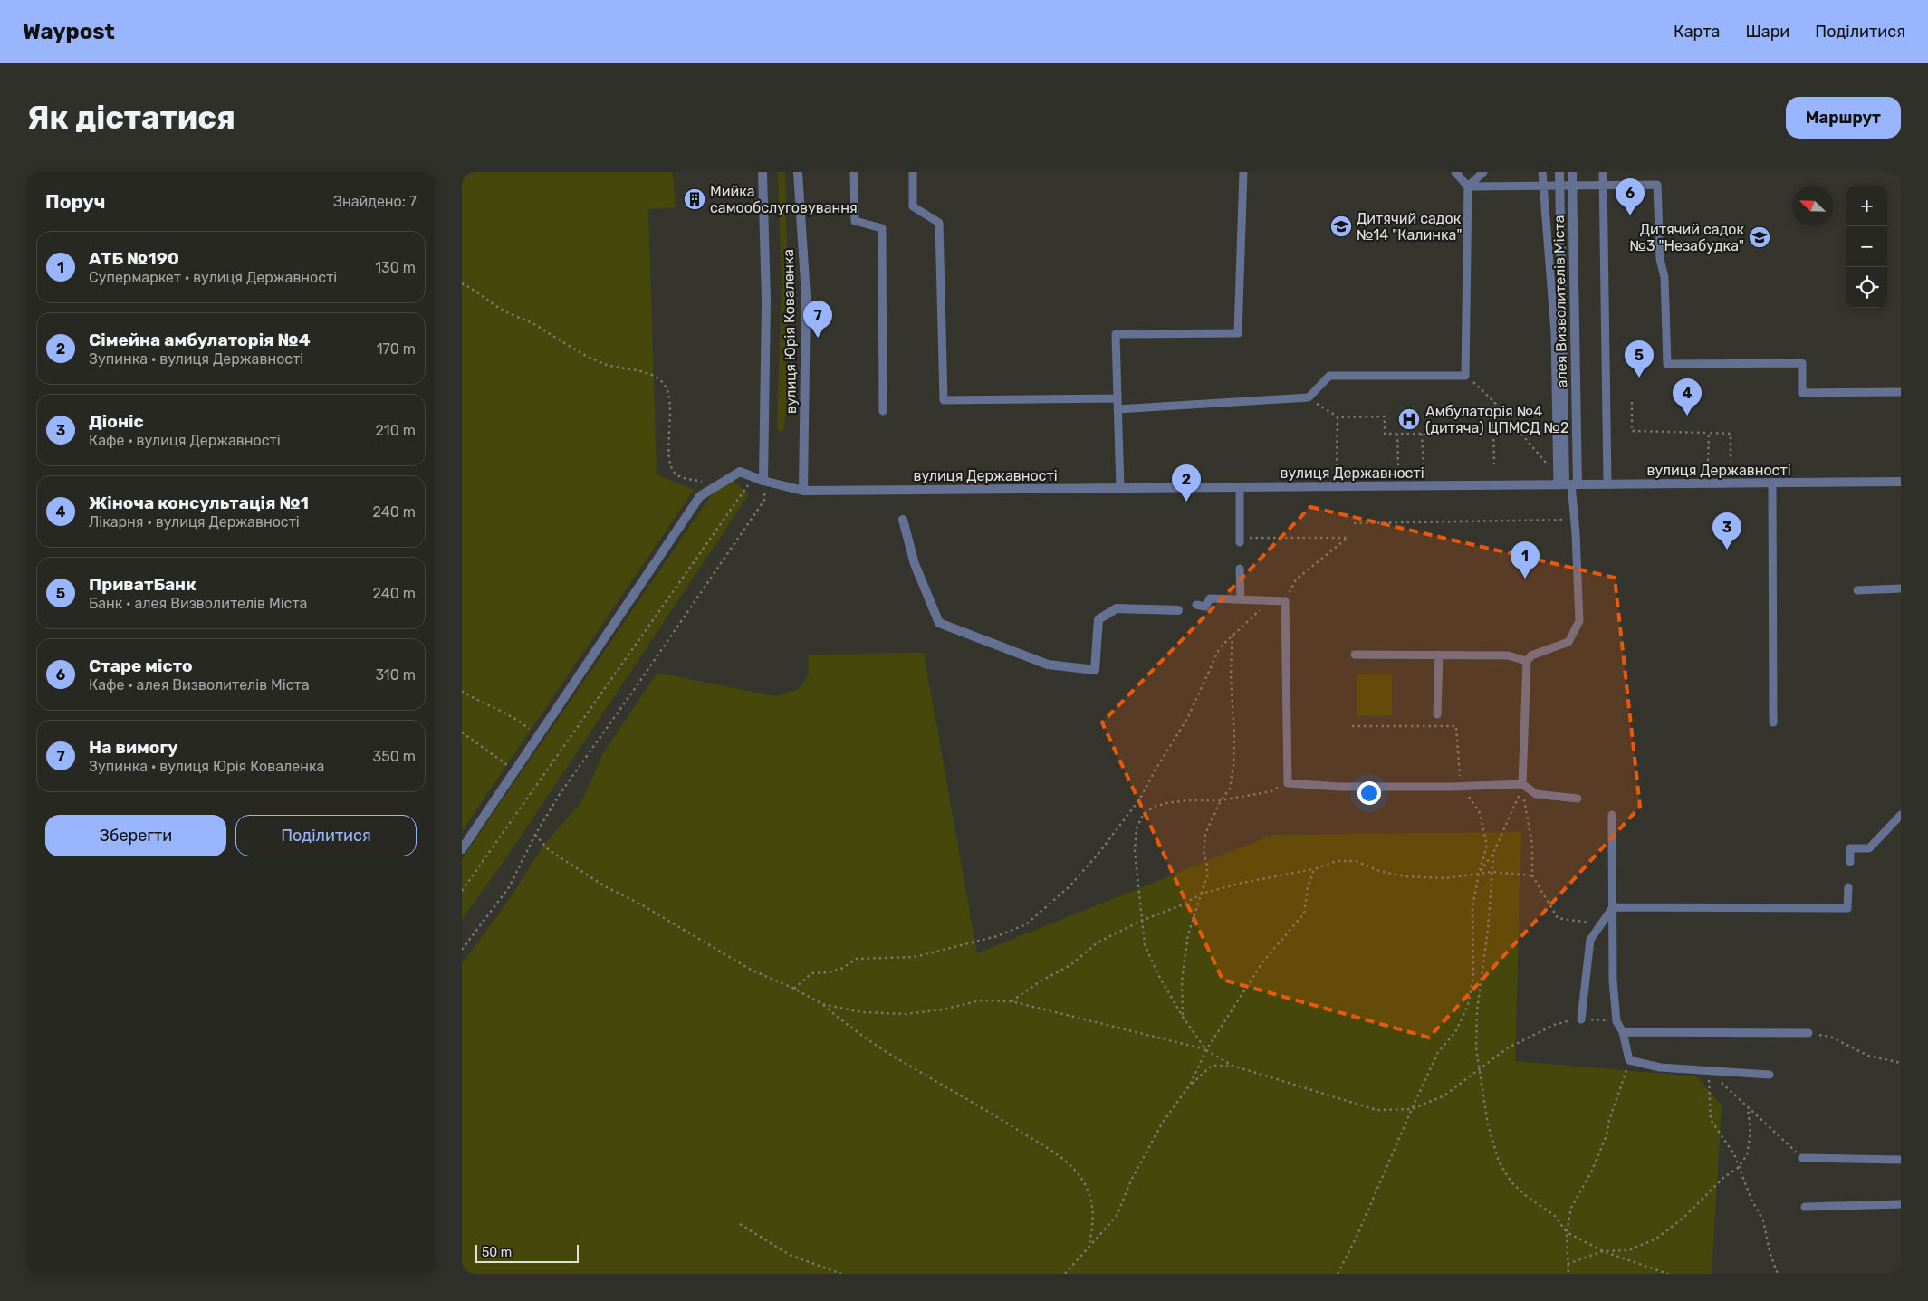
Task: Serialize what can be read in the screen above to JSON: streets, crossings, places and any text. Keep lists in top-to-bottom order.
{
  "streets": {
    "street": ["алея Визволителів Міста", "вулиця Юрія Коваленка", "вулиця Державності"]
  },
  "crossings": [
    ["алея Визволителів Міста", "вулиця Державності"],
    ["вулиця Юрія Коваленка", "вулиця Державності"]
  ],
  "places": {
    "building": ["Мийка самообслуговування"],
    "school or university": ["Дитячий садок №14 \"Калинка\"", "Дитячий садок №3 \"Незабудка\""],
    "hospital": ["Амбулаторія №4 (дитяча) ЦПМСД №2"]
  },
  "scale_bar": "50 m",
  "north": "top left",
  "page": {
    "header": "Waypost",
    "nav": ["Карта", "Шари", "Поділитися"],
    "buttons": [
      "Маршрут",
      ["Зберегти", "Поділитися"]
    ],
    "title": "Як дістатися",
    "heading": ["Поруч", "Знайдено: 7"],
    "pins": [
      "6",
      "7",
      "5",
      "4",
      "2",
      "3",
      "1"
    ],
    "map_buttons": ["+", "−"],
    "list": [
      {
        "mark": "1",
        "name": "АТБ №190",
        "note": "Супермаркет · вулиця Державності",
        "value": "130 m"
      },
      {
        "mark": "2",
        "name": "Сімейна амбулаторія №4",
        "note": "Зупинка · вулиця Державності",
        "value": "170 m"
      },
      {
        "mark": "3",
        "name": "Діоніс",
        "note": "Кафе · вулиця Державності",
        "value": "210 m"
      },
      {
        "mark": "4",
        "name": "Жіноча консультація №1",
        "note": "Лікарня · вулиця Державності",
        "value": "240 m"
      },
      {
        "mark": "5",
        "name": "ПриватБанк",
        "note": "Банк · алея Визволителів Міста",
        "value": "240 m"
      },
      {
        "mark": "6",
        "name": "Старе місто",
        "note": "Кафе · алея Визволителів Міста",
        "value": "310 m"
      },
      {
        "mark": "7",
        "name": "На вимогу",
        "note": "Зупинка · вулиця Юрія Коваленка",
        "value": "350 m"
      }
    ],
    "scale": "50 m"
  }
}
